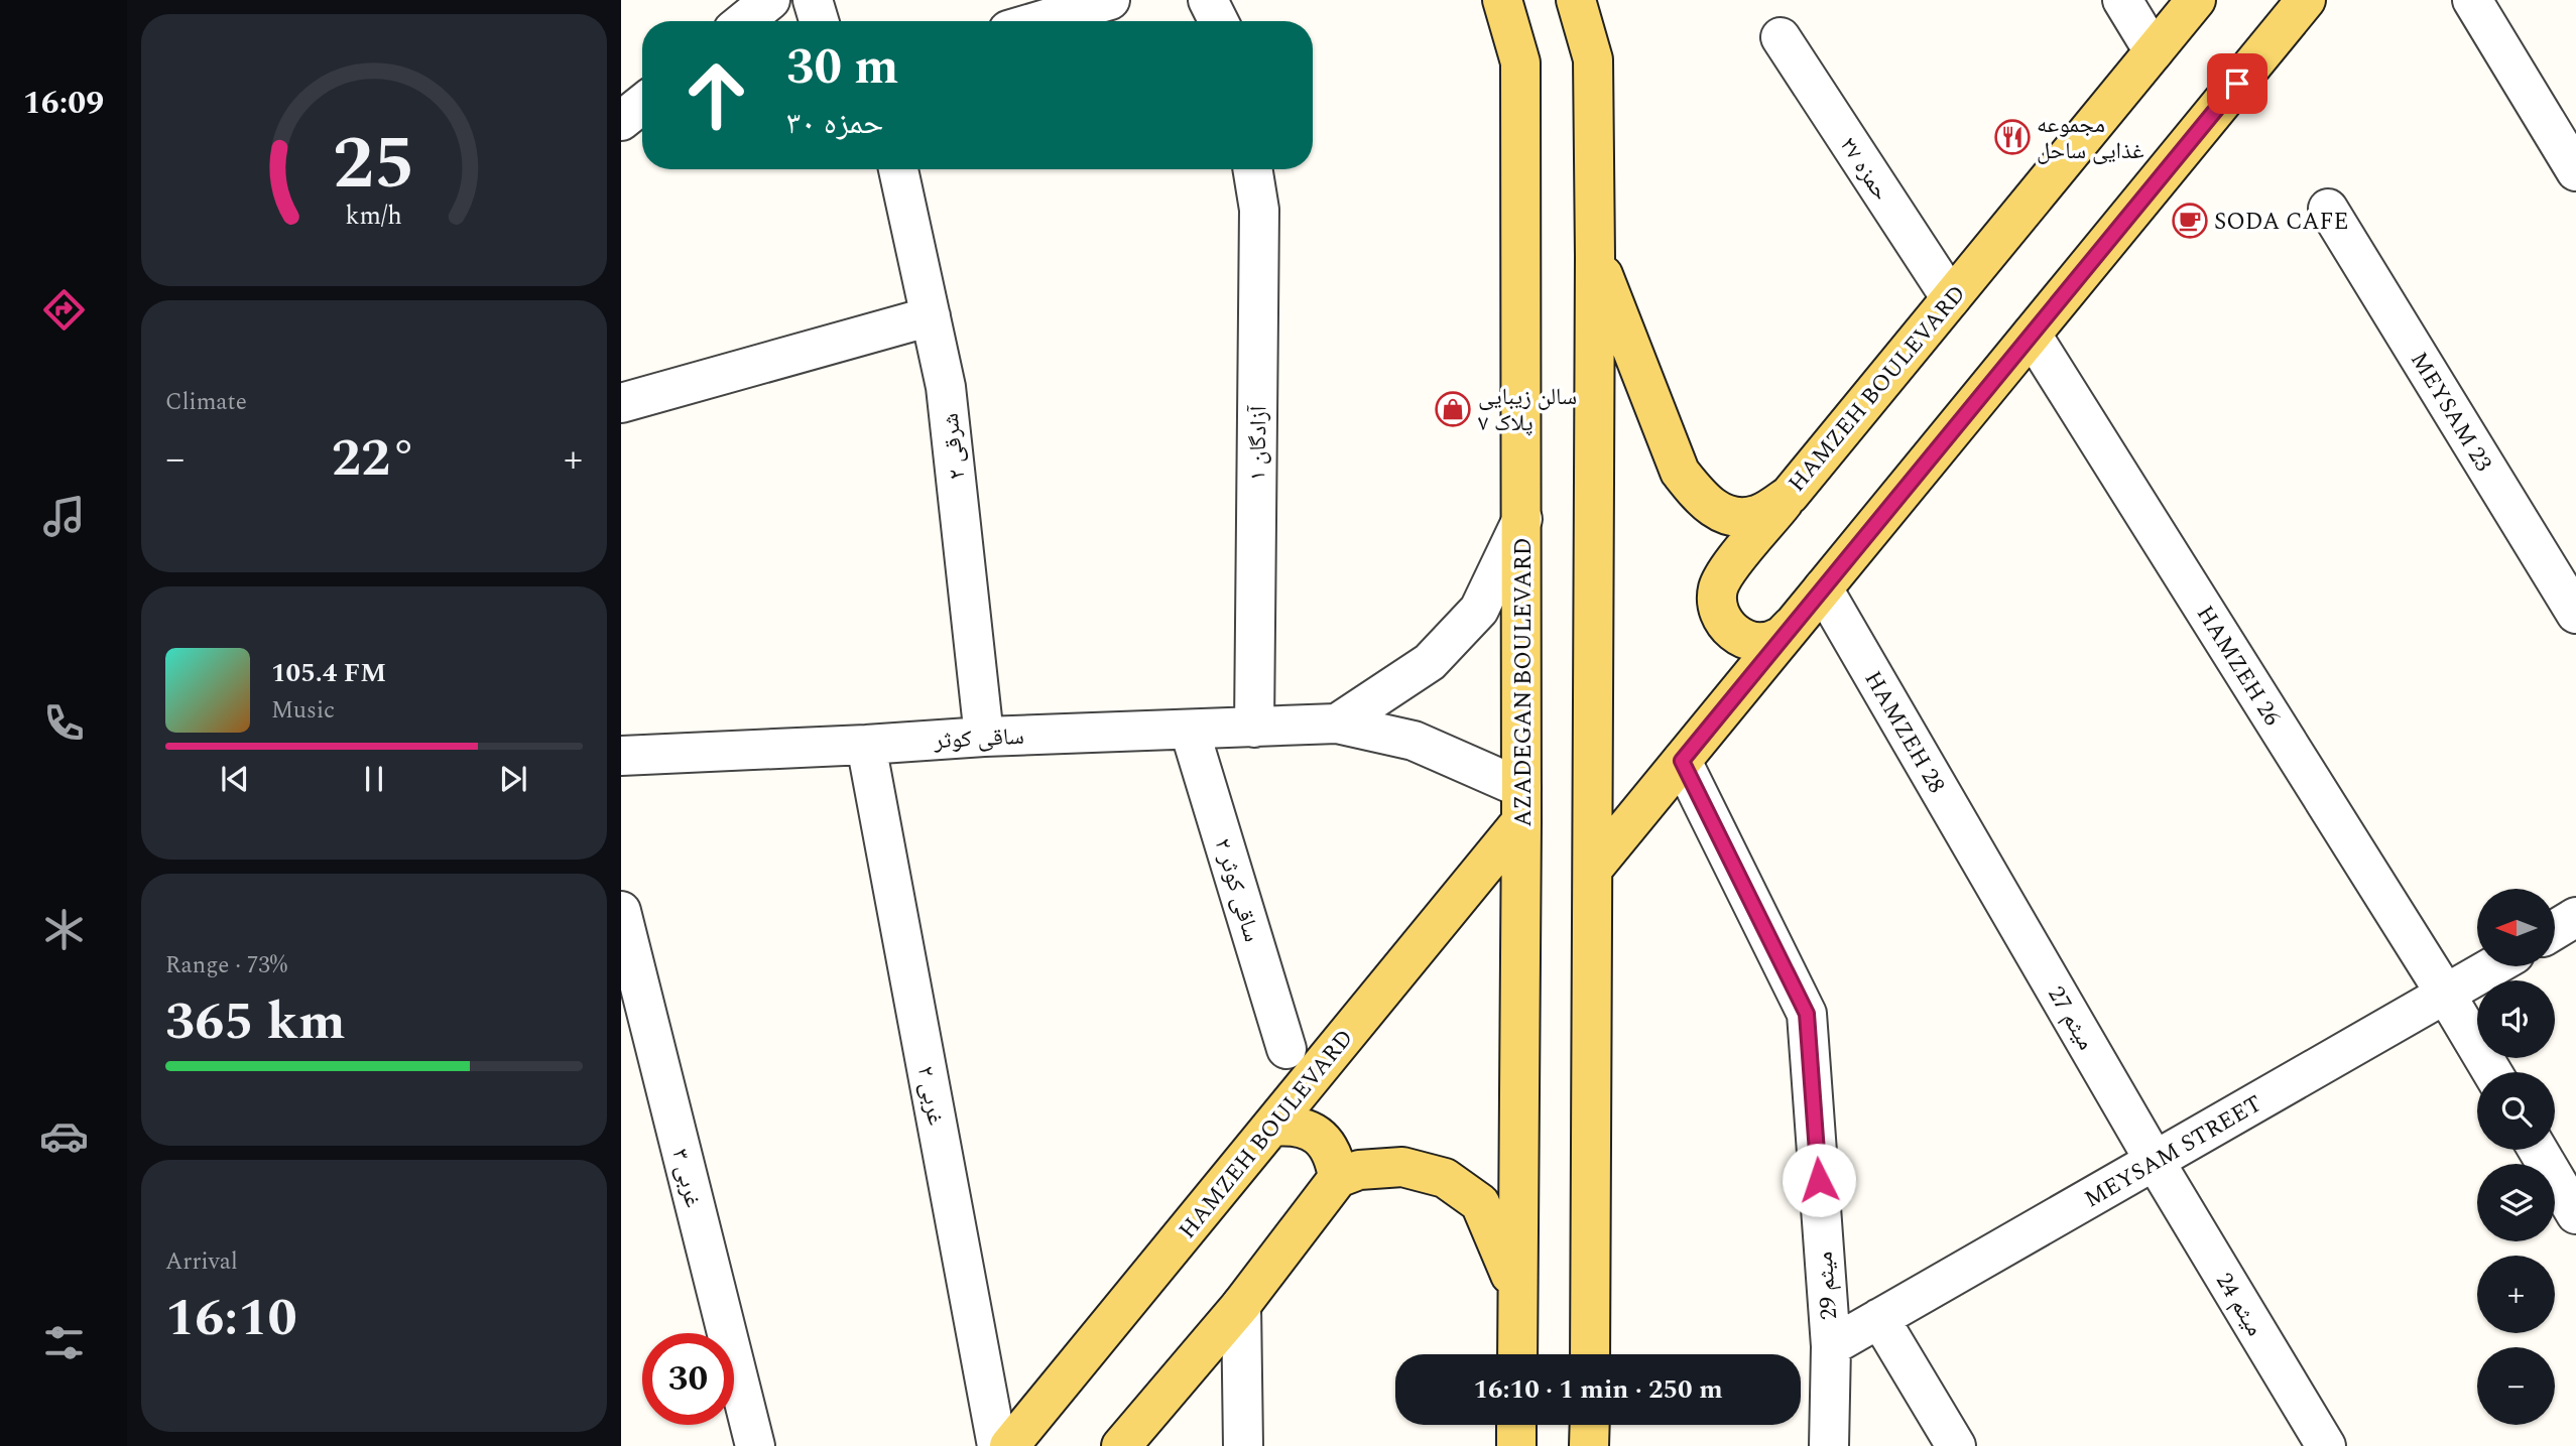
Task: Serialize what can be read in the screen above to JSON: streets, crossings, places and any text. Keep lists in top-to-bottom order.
{
  "streets": {
    "main road": ["HAMZEH BOULEVARD", "AZADEGAN BOULEVARD"],
    "street": [
      "حمزه ۲۷",
      "MEYSAM 23",
      "آزادگان ۱",
      "۲ شرقی",
      "HAMZEH 26",
      "HAMZEH 28",
      "ساقی کوثر",
      "ساقی کوثر ۲",
      "میثم 27",
      "۲ غربی",
      "MEYSAM STREET",
      "۳ غربی",
      "میثم 29",
      "میثم 24"
    ]
  },
  "crossings": [
    ["حمزه ۲۷", "HAMZEH BOULEVARD"],
    ["HAMZEH BOULEVARD", "AZADEGAN BOULEVARD"],
    ["HAMZEH BOULEVARD", "ساقی کوثر"],
    ["آزادگان ۱", "ساقی کوثر"],
    ["۲ شرقی", "ساقی کوثر"],
    ["HAMZEH 26", "MEYSAM STREET"],
    ["AZADEGAN BOULEVARD", "ساقی کوثر"],
    ["HAMZEH 28", "میثم 27"],
    ["ساقی کوثر", "ساقی کوثر ۲"],
    ["ساقی کوثر", "۲ غربی"],
    ["میثم 27", "MEYSAM STREET"],
    ["میثم 27", "میثم 24"],
    ["MEYSAM STREET", "میثم 29"],
    ["MEYSAM STREET", "میثم 24"]
  ],
  "places": {
    "restaurant": ["مجموعه غذایی ساحل"],
    "cafe": ["SODA CAFE"],
    "shop": ["سالن زیبایی پلاک ۷"]
  },
  "north": "left",
  "page": {
    "tabs": "16:09",
    "turn": ["30 m", "حمزه ۳۰"],
    "tile": [
      "Climate",
      ["Range · 73%", "365 km"],
      ["Arrival", "16:10"]
    ],
    "heat": ["−", "22°", "+"],
    "song": ["105.4 FM", "Music"],
    "map_buttons": ["+", "−"],
    "limit": "30",
    "trip": "16:10 · 1 min · 250 m",
    "gauge": ["25", "km/h"]
  }
}
